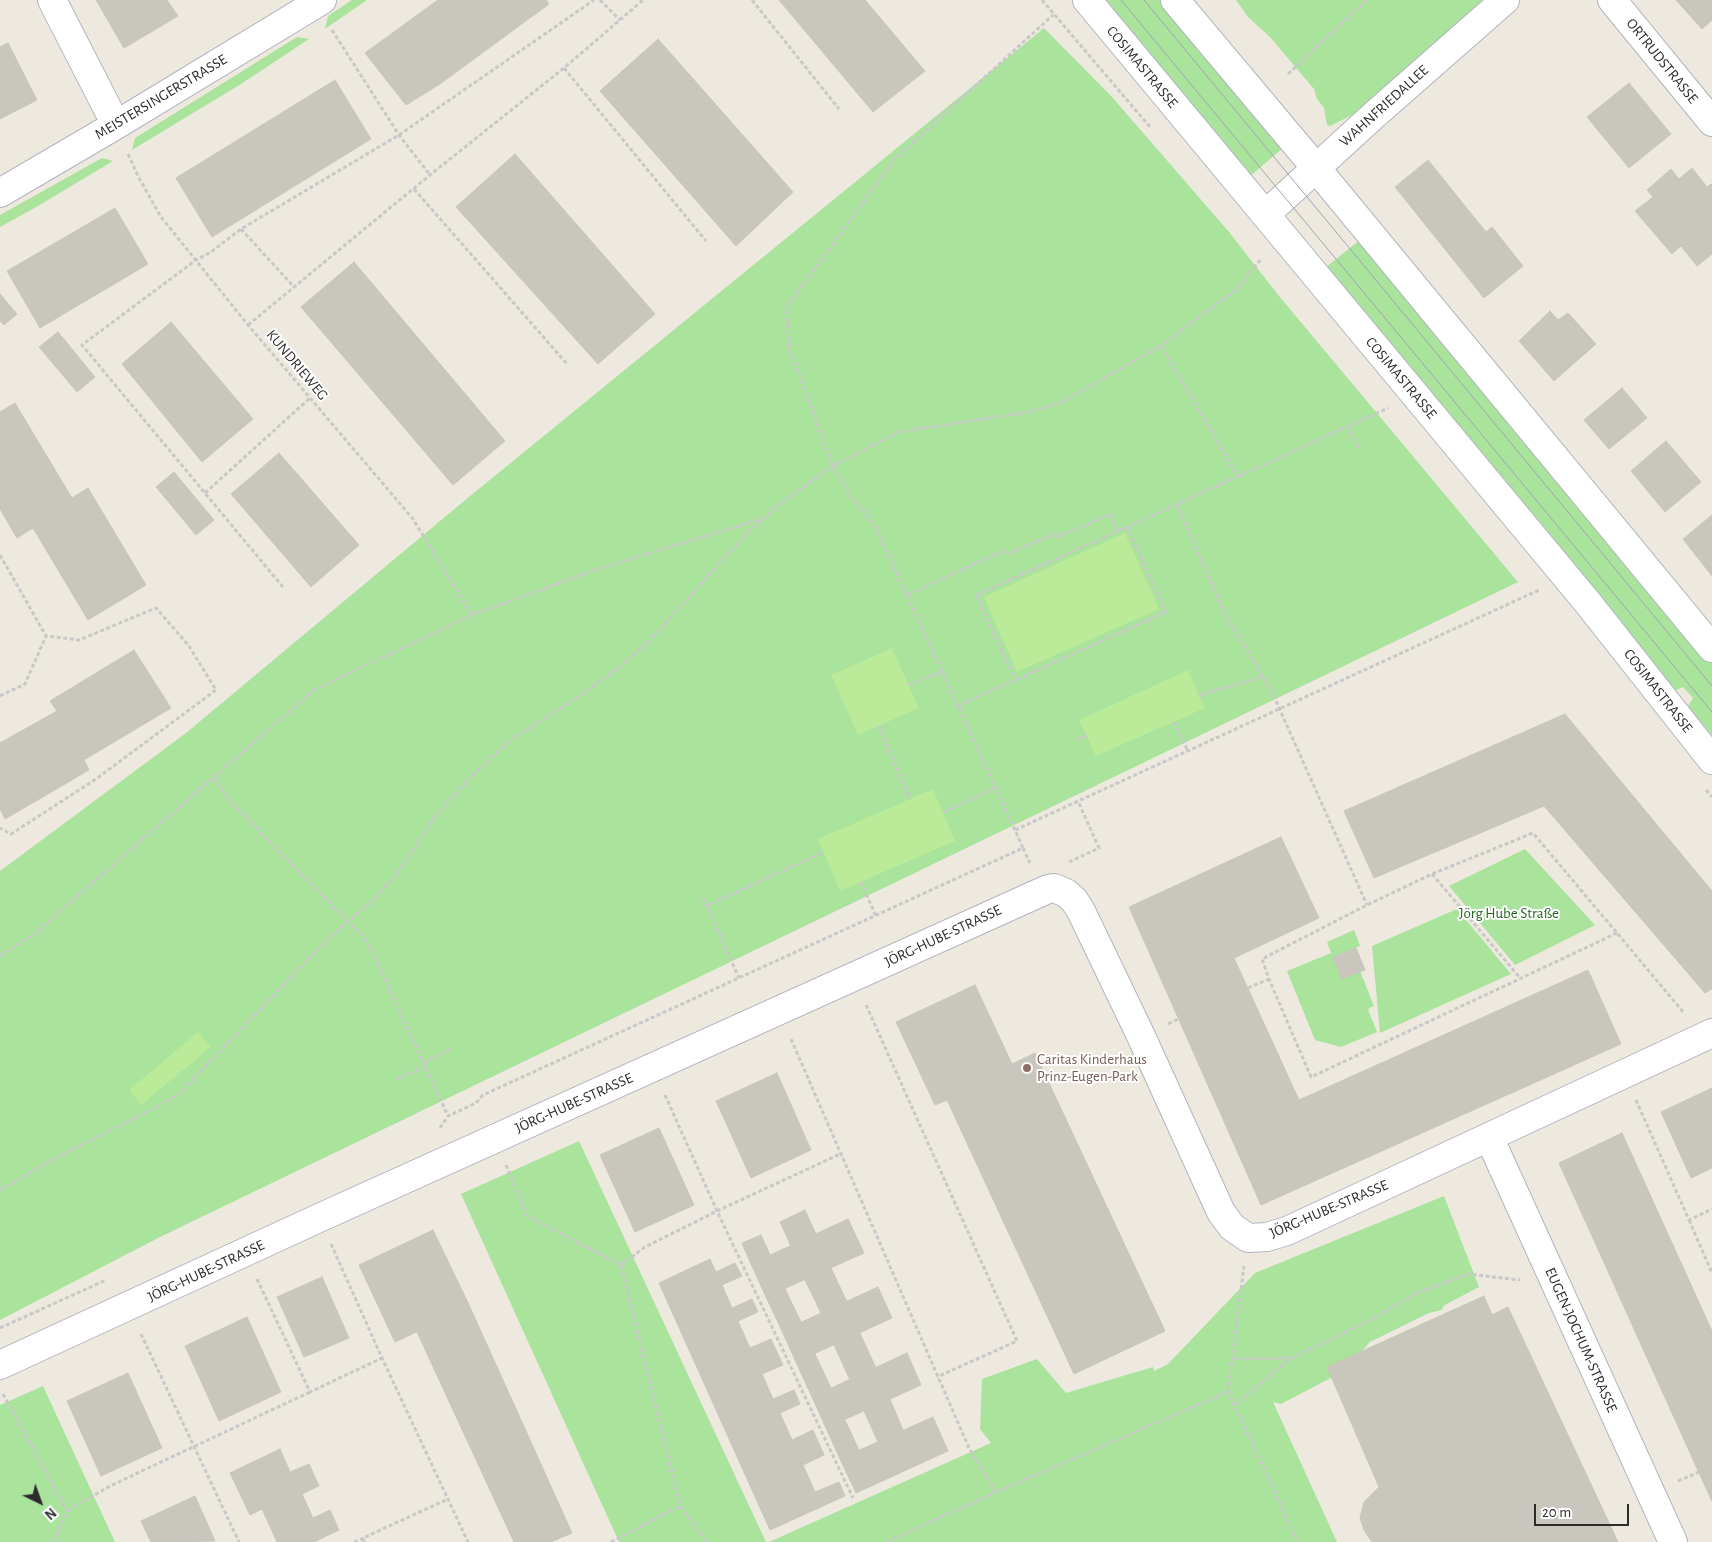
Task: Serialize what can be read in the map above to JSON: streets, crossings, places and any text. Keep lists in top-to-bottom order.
{
  "streets": {
    "street": [
      "ORTRUDSTRASSE",
      "COSIMASTRASSE",
      "MEISTERSINGERSTRASSE",
      "WAHNFRIEDALLEE",
      "JÖRG-HUBE-STRASSE",
      "EUGEN-JOCHUM-STRASSE"
    ],
    "path": ["KUNDRIEWEG"]
  },
  "crossings": [
    ["COSIMASTRASSE", "WAHNFRIEDALLEE"],
    ["MEISTERSINGERSTRASSE", "KUNDRIEWEG"],
    ["JÖRG-HUBE-STRASSE", "EUGEN-JOCHUM-STRASSE"]
  ],
  "parks": ["Jörg Hube Straße"],
  "places": ["Caritas Kinderhaus Prinz-Eugen-Park"],
  "scale_bar": "20 m",
  "north": "bottom right"
}
